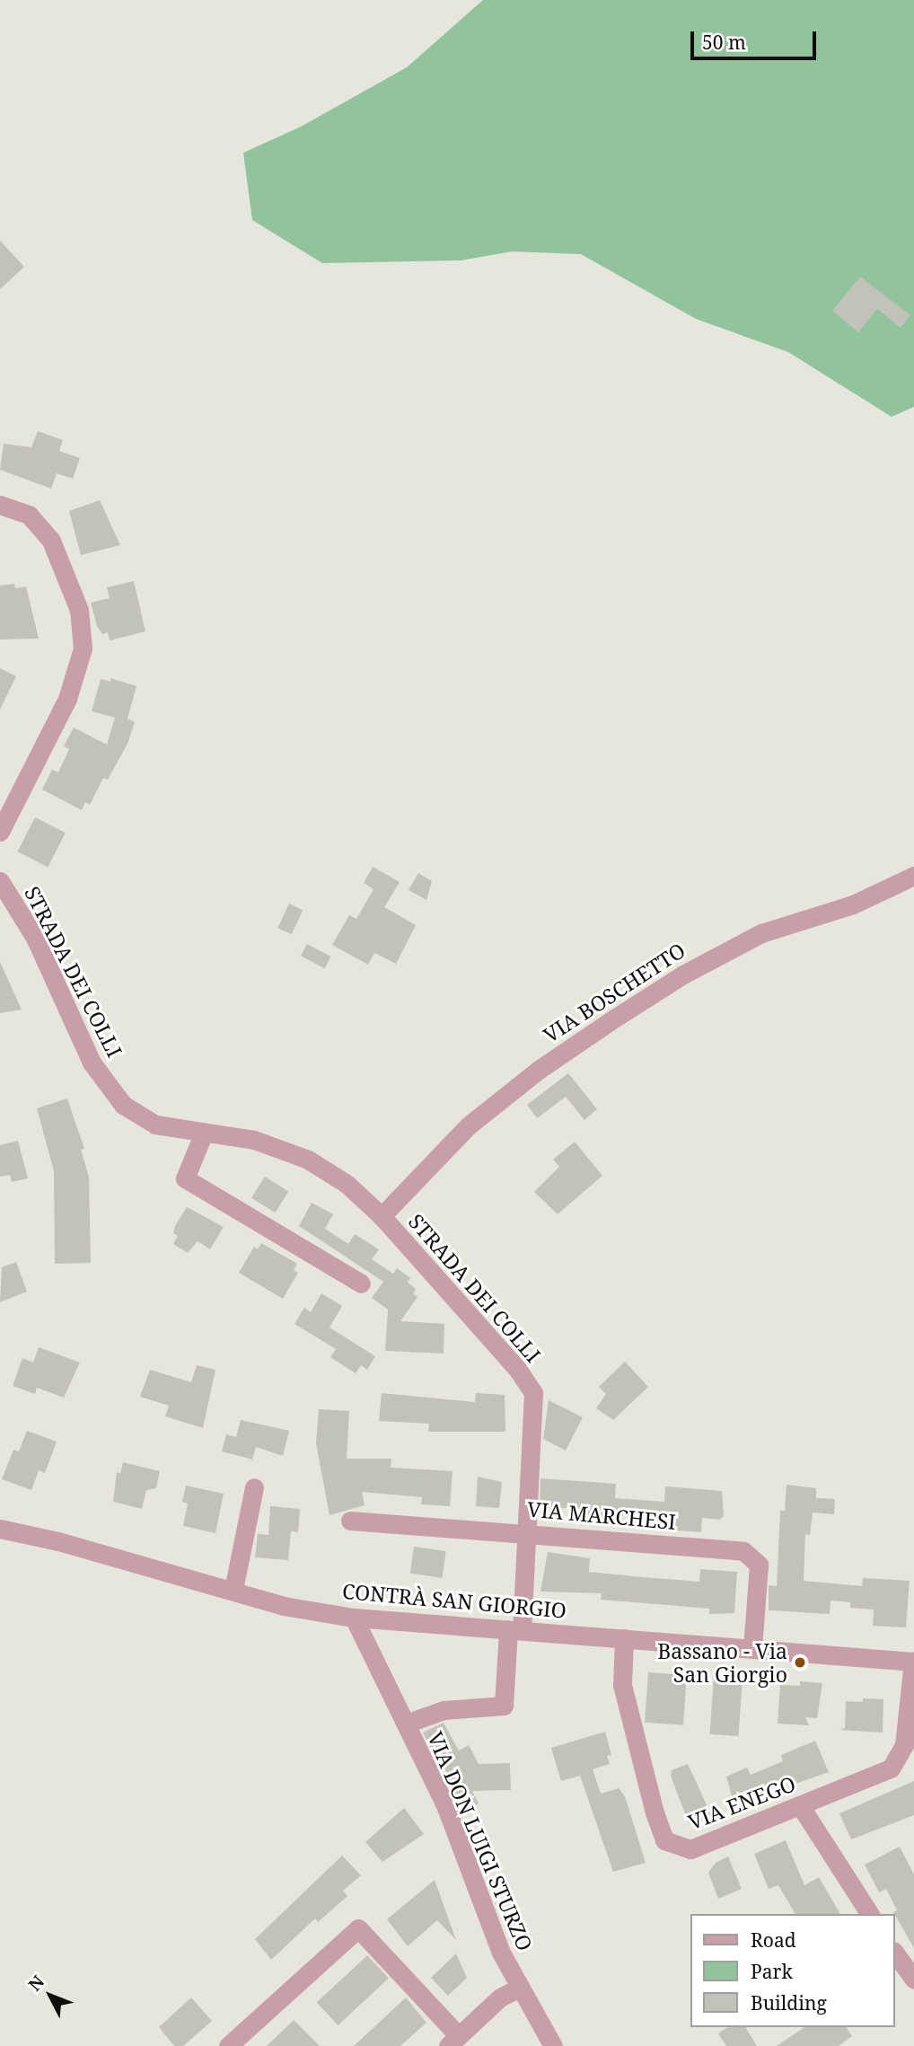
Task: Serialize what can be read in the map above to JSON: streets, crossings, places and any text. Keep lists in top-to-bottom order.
{
  "streets": {
    "street": [
      "STRADA DEI COLLI",
      "VIA BOSCHETTO",
      "VIA MARCHESI",
      "CONTRÀ SAN GIORGIO",
      "VIA ENEGO",
      "VIA DON LUIGI STURZO"
    ]
  },
  "crossings": [
    ["STRADA DEI COLLI", "VIA BOSCHETTO"],
    ["STRADA DEI COLLI", "VIA MARCHESI"],
    ["STRADA DEI COLLI", "CONTRÀ SAN GIORGIO"],
    ["STRADA DEI COLLI", "VIA DON LUIGI STURZO"],
    ["VIA MARCHESI", "CONTRÀ SAN GIORGIO"],
    ["CONTRÀ SAN GIORGIO", "VIA ENEGO"],
    ["CONTRÀ SAN GIORGIO", "VIA DON LUIGI STURZO"]
  ],
  "places": ["Bassano - Via San Giorgio"],
  "legend": ["Road", "Park", "Building"],
  "scale_bar": "50 m",
  "north": "top left"
}
